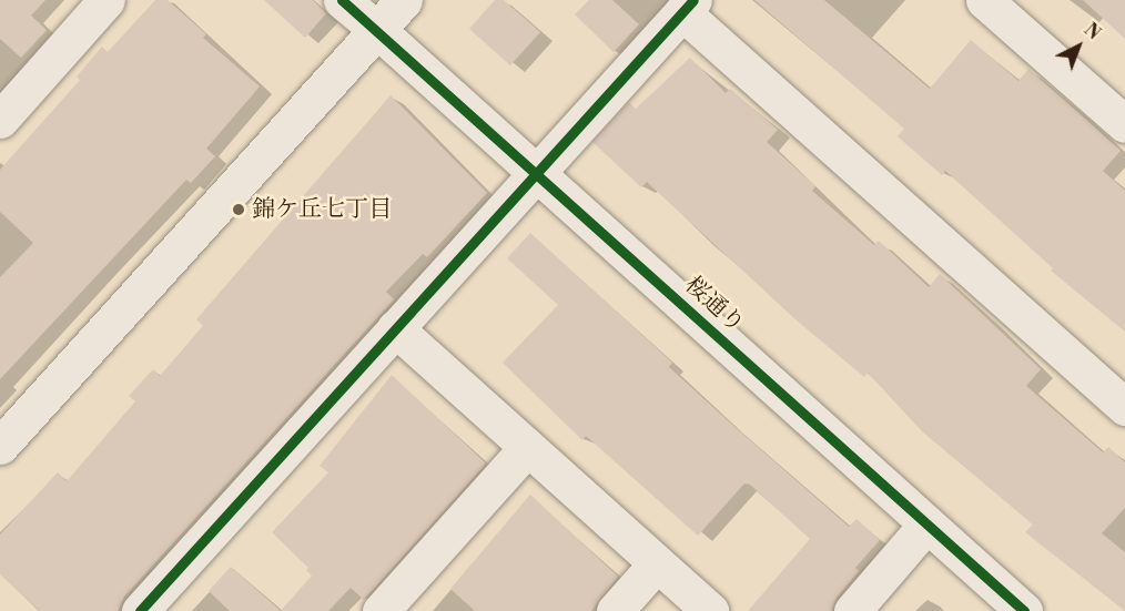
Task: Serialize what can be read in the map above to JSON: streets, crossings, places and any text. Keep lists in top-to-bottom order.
{
  "streets": {
    "street": ["桜通り"]
  },
  "places": ["錦ケ丘七丁目"],
  "north": "top right"
}
